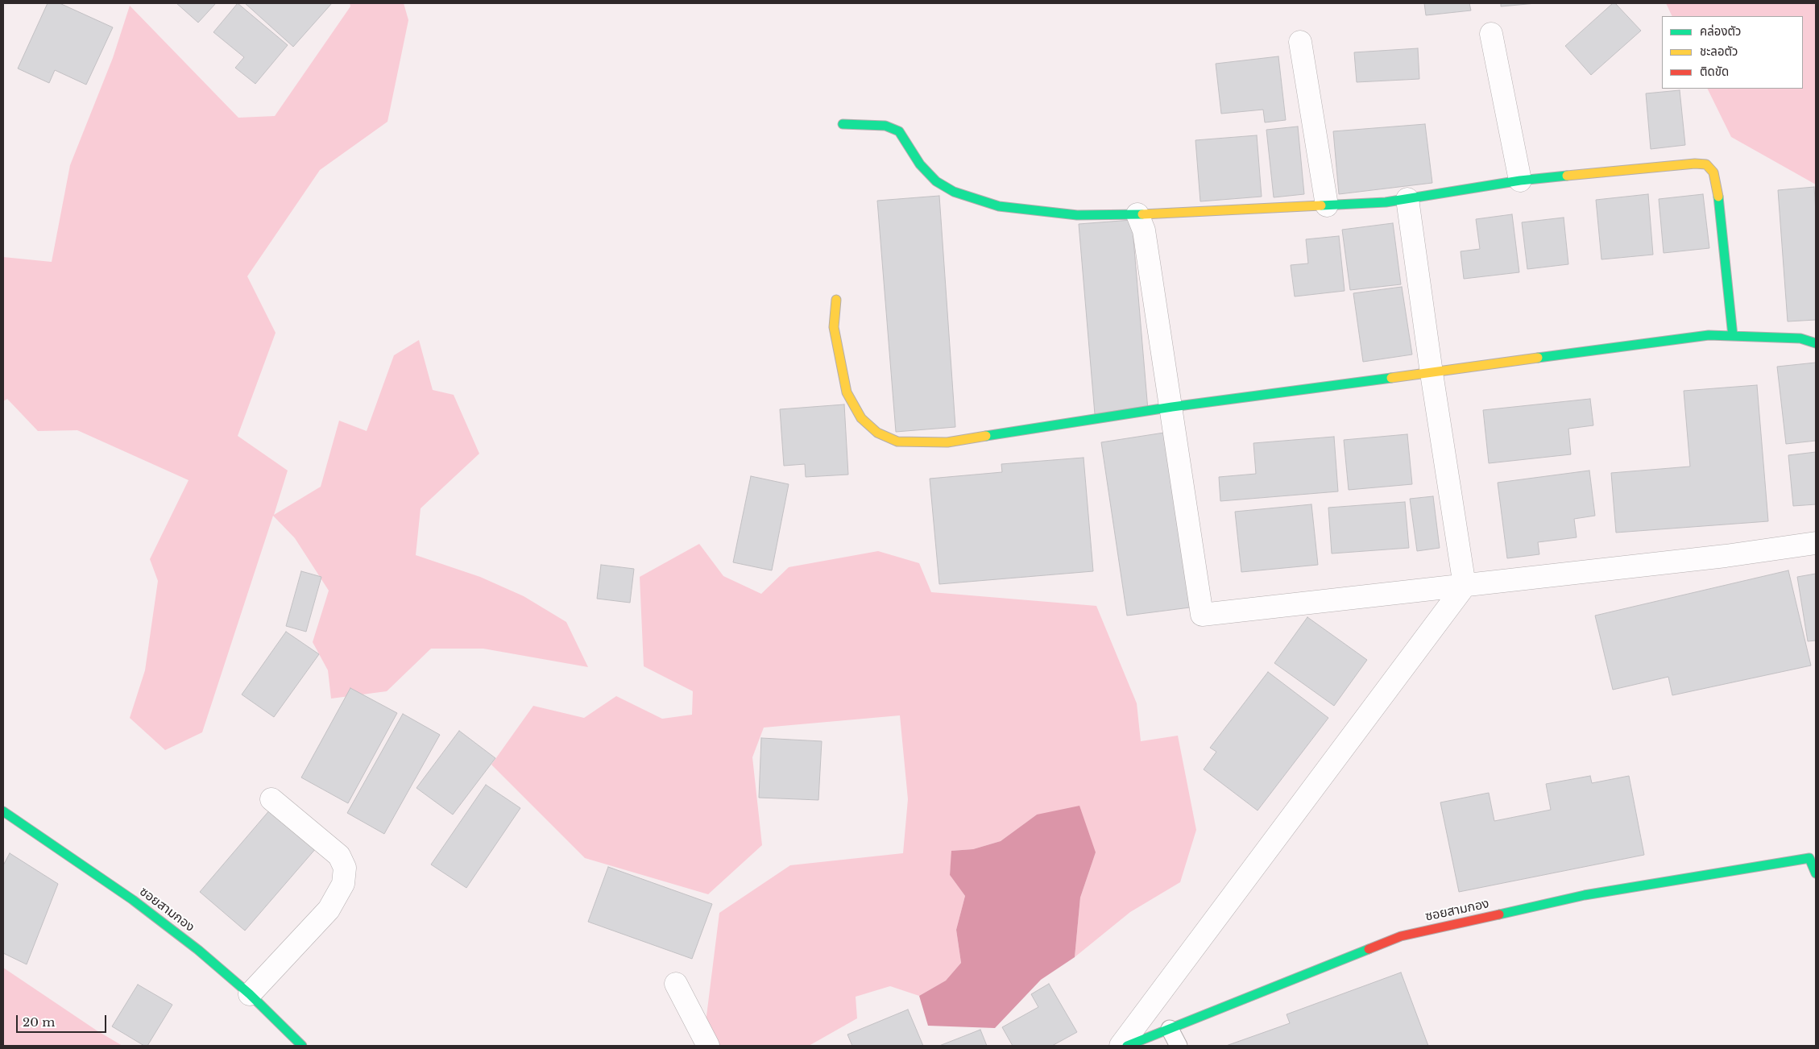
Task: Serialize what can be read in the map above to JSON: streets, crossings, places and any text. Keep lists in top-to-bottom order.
{
  "streets": {
    "street": ["ซอยสามกอง"]
  },
  "legend": ["คล่องตัว", "ชะลอตัว", "ติดขัด"],
  "scale_bar": "20 m"
}
